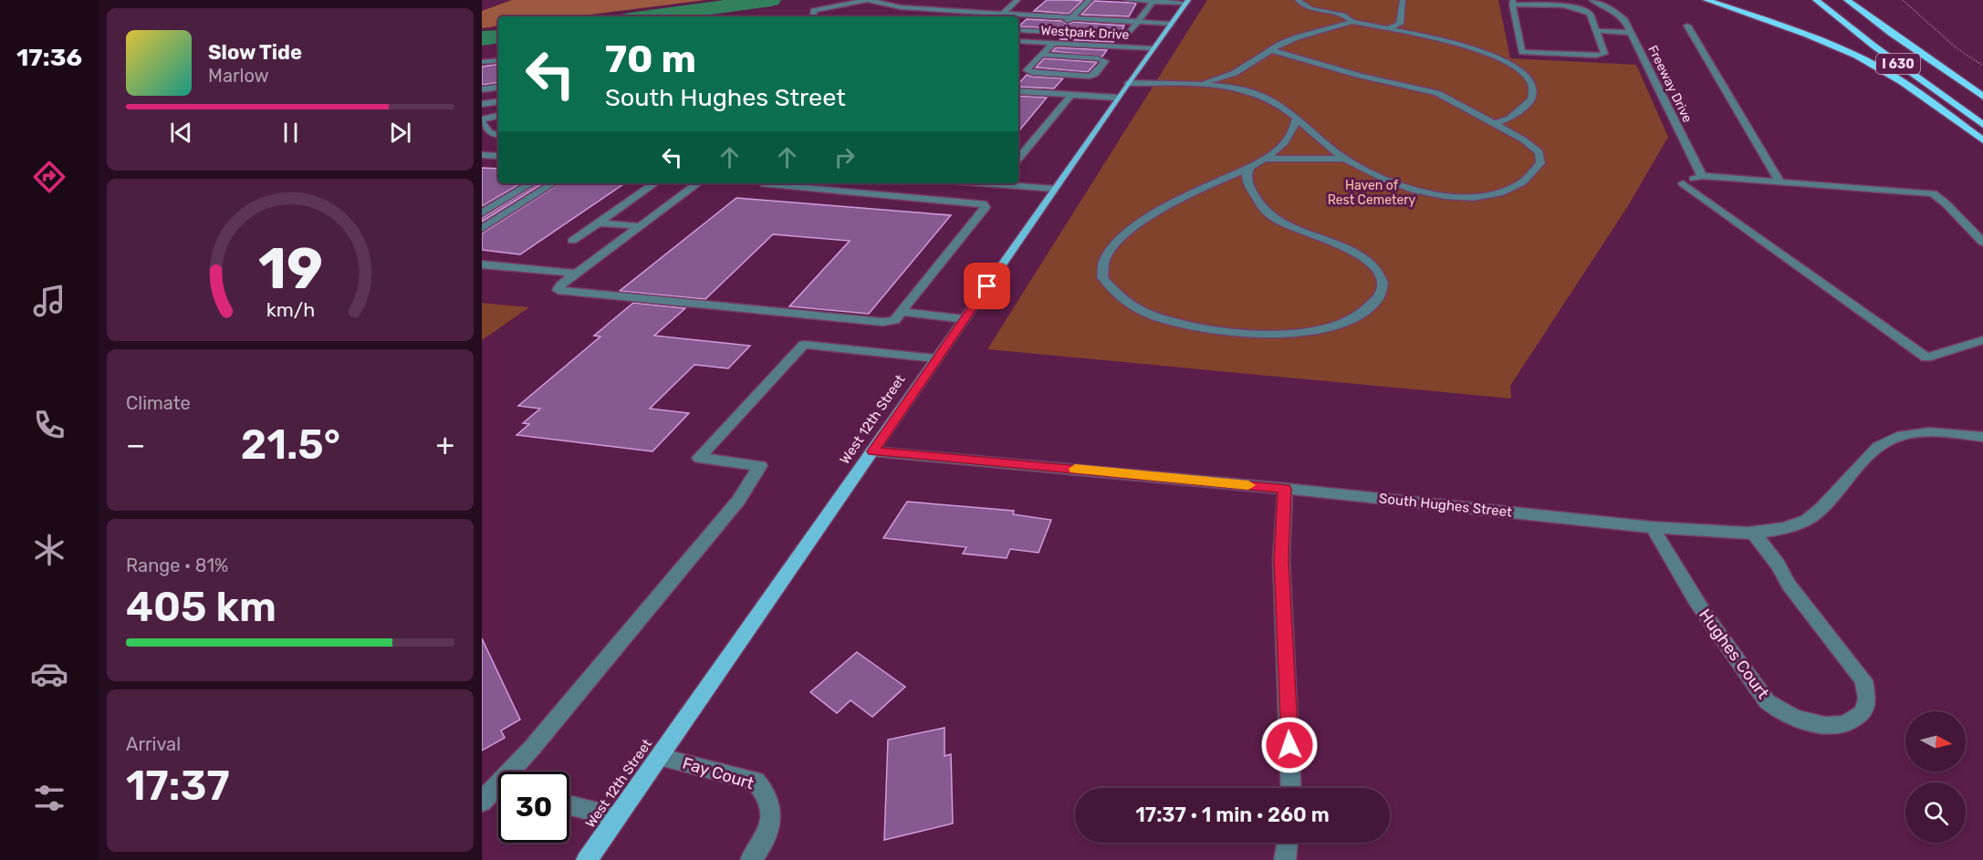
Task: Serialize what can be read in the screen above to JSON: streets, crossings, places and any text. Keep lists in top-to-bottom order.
{
  "streets": {
    "highway": ["I 630"],
    "main road": ["West 12th Street"],
    "street": [
      "Westpark Drive",
      "Freeway Drive",
      "South Hughes Street",
      "Hughes Court",
      "Fay Court"
    ]
  },
  "crossings": [
    ["Westpark Drive", "West 12th Street"],
    ["West 12th Street", "South Hughes Street"],
    ["West 12th Street", "Fay Court"],
    ["South Hughes Street", "Hughes Court"]
  ],
  "parks": ["Haven of Rest Cemetery"],
  "north": "right",
  "page": {
    "tabs": "17:36",
    "turn": ["70 m", "South Hughes Street"],
    "song": ["Slow Tide", "Marlow"],
    "tile": [
      "Climate",
      ["Range · 81%", "405 km"],
      ["Arrival", "17:37"]
    ],
    "heat": ["−", "21.5°", "+"],
    "limit": "30",
    "trip": "17:37 · 1 min · 260 m",
    "gauge": ["19", "km/h"]
  }
}
